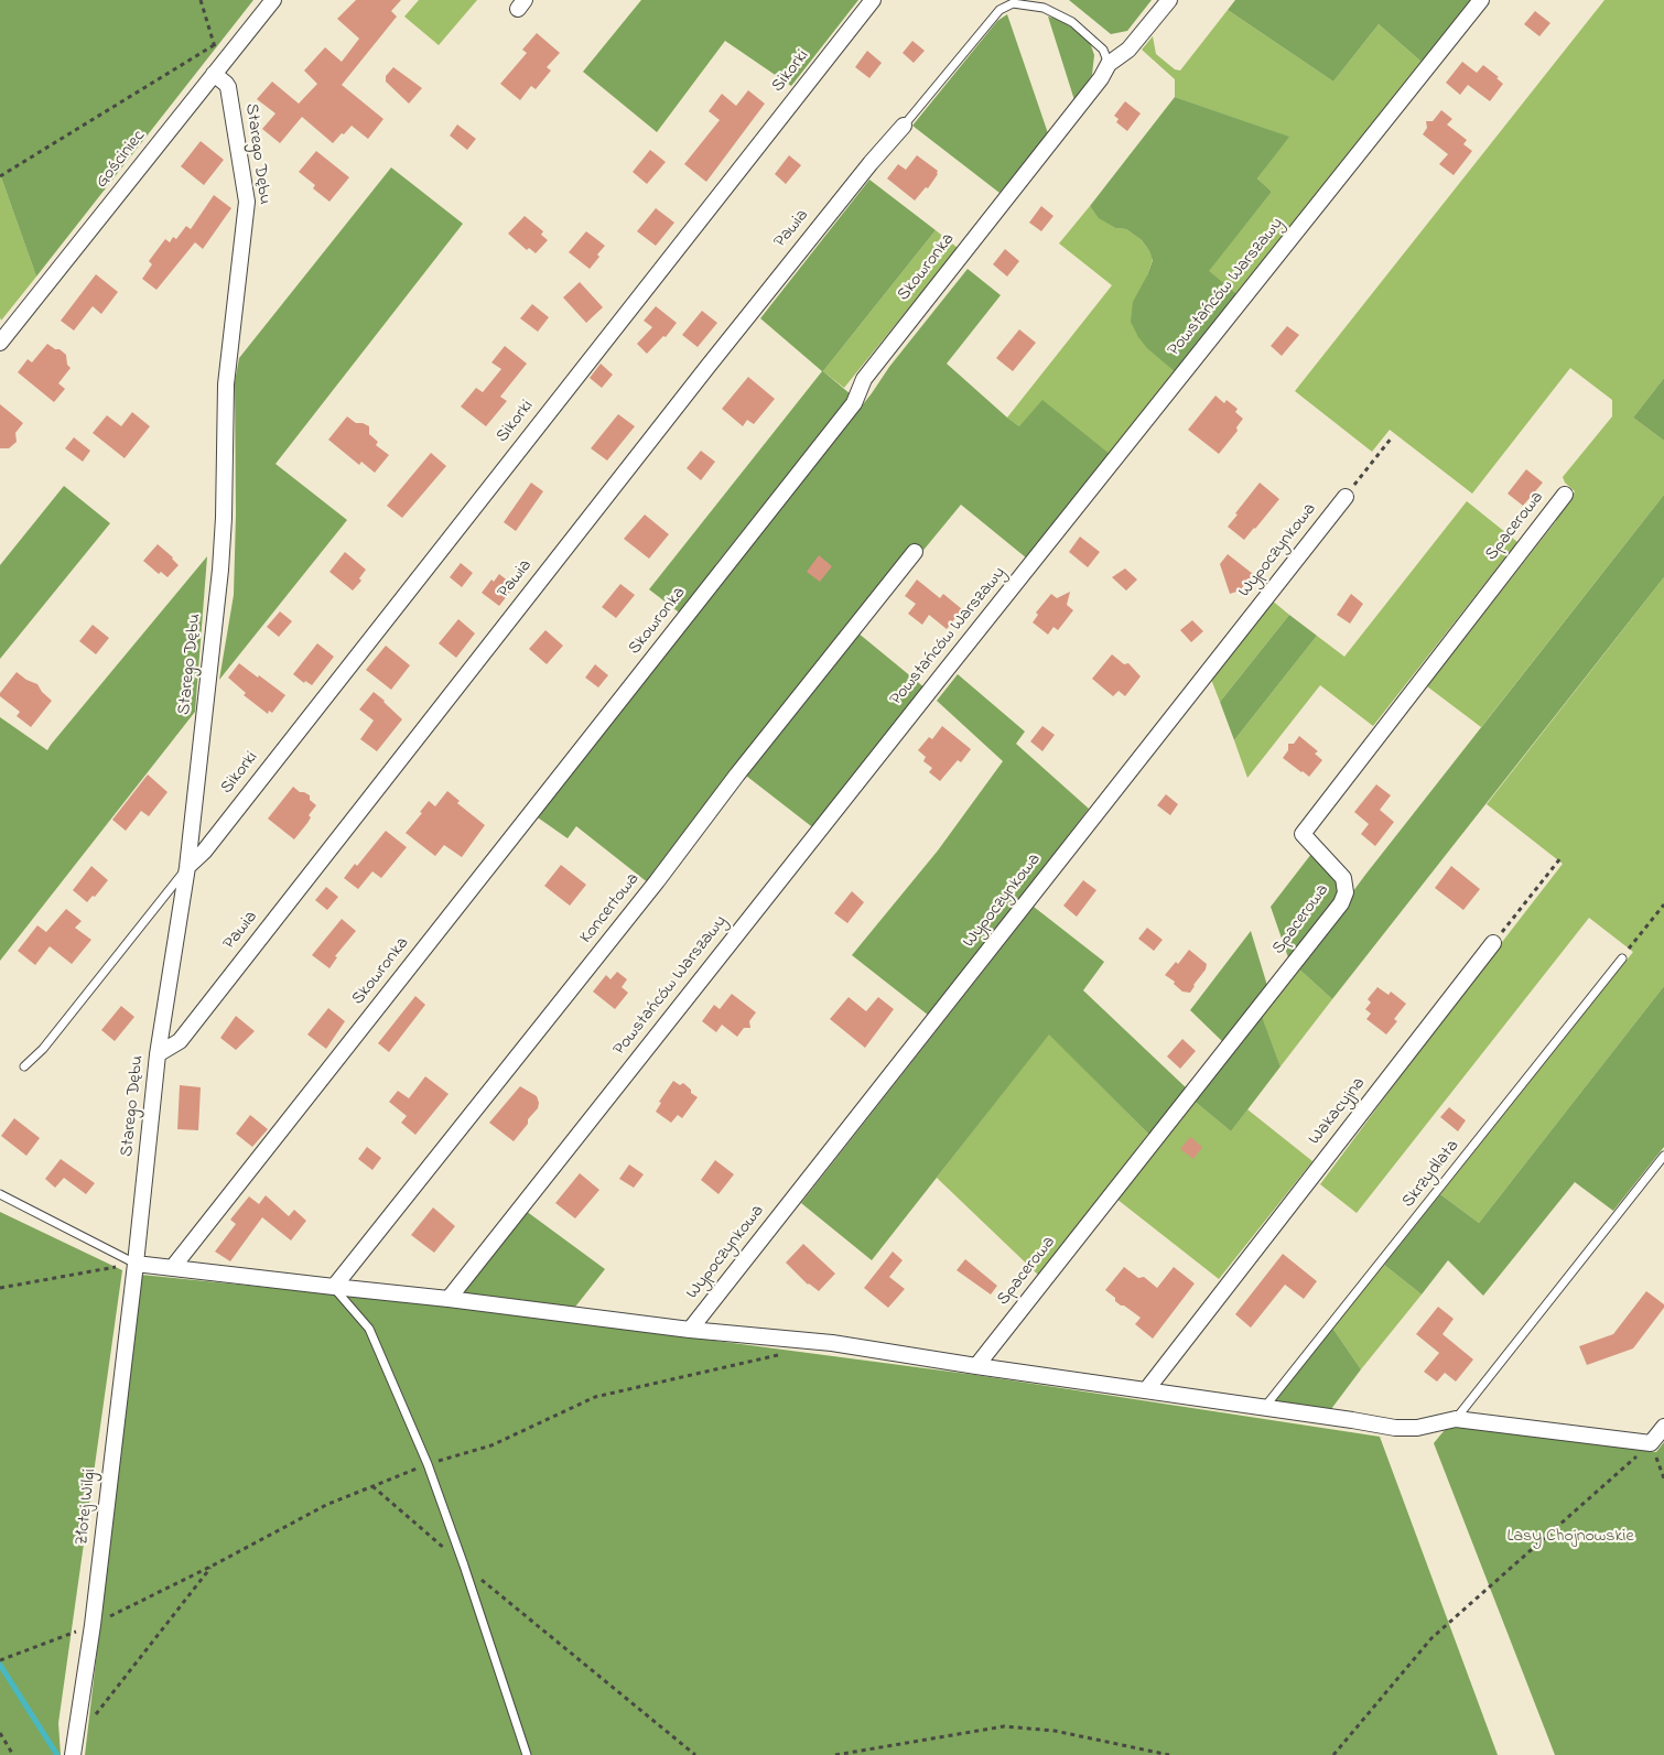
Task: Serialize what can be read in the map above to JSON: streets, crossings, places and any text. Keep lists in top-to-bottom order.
{
  "streets": {
    "street": [
      "Sikorki",
      "Starego Dębu",
      "Gościniec",
      "Pawia",
      "Skowronka",
      "Powstańców Warszawy",
      "Spacerowa",
      "Wypoczynkowa",
      "Koncertowa",
      "Wakacyjna",
      "Złotej Wilgi"
    ],
    "lane": ["Skrzydlata"]
  },
  "crossings": [
    ["Sikorki", "Starego Dębu"],
    ["Starego Dębu", "Gościniec"],
    ["Starego Dębu", "Pawia"],
    ["Starego Dębu", "Złotej Wilgi"]
  ],
  "parks": ["Lasy Chojnowskie"]
}
